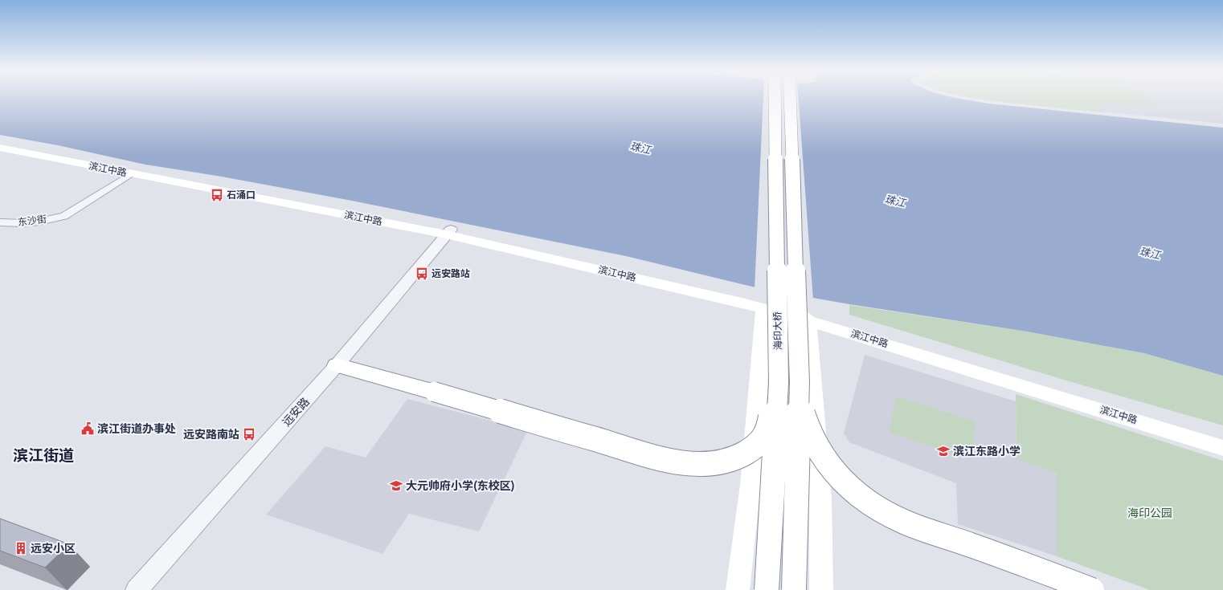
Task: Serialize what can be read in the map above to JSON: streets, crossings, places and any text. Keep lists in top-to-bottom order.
{
  "streets": {
    "highway": ["海印大桥"],
    "main road": ["滨江中路"],
    "street": ["东沙街", "远安路"]
  },
  "crossings": [
    ["滨江中路", "东沙街"],
    ["滨江中路", "远安路"]
  ],
  "districts": ["滨江街道"],
  "water": ["珠江"],
  "parks": ["海印公园"],
  "places": {
    "bus stop": ["石涌口", "远安路站", "远安路南站"],
    "public building": ["滨江街道办事处"],
    "school or university": ["滨江东路小学", "大元帅府小学(东校区)"],
    "building": ["远安小区"]
  }
}
